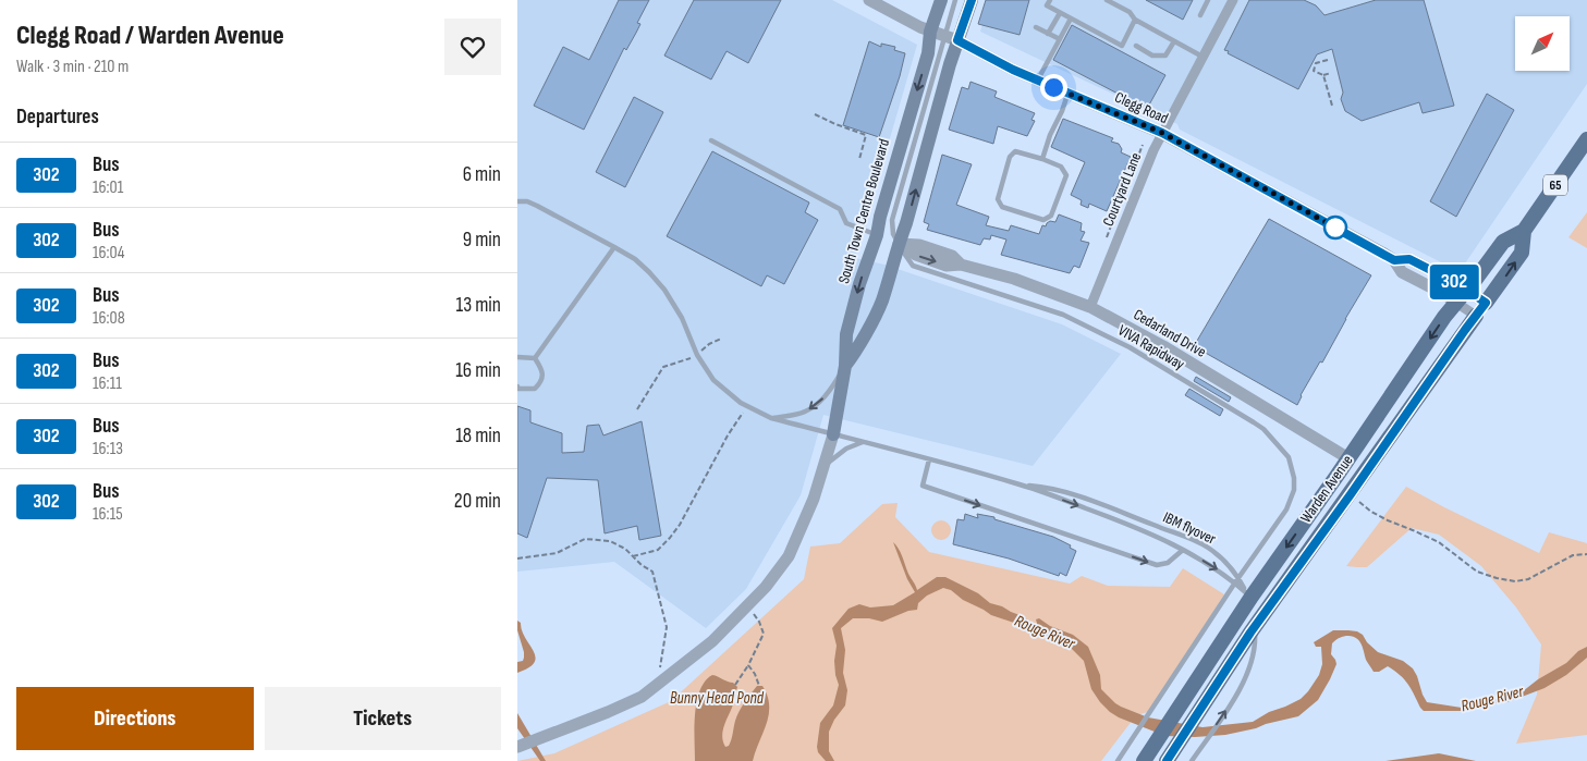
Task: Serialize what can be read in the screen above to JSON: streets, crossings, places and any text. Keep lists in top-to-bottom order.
{
  "streets": {
    "main road": [
      "65",
      "South Town Centre Boulevard",
      "Cedarland Drive",
      "Warden Avenue"
    ],
    "street": ["Clegg Road", "Courtyard Lane"],
    "lane": ["VIVA Rapidway", "IBM flyover"]
  },
  "crossings": [
    ["Clegg Road", "Courtyard Lane"],
    ["Clegg Road", "South Town Centre Boulevard"],
    ["Clegg Road", "Warden Avenue"],
    ["Courtyard Lane", "Cedarland Drive"],
    ["South Town Centre Boulevard", "Cedarland Drive"],
    ["Cedarland Drive", "VIVA Rapidway"],
    ["Cedarland Drive", "Warden Avenue"],
    ["Warden Avenue", "IBM flyover"]
  ],
  "water": ["Rouge River", "Bunny Head Pond"],
  "lines": ["bus line 302"],
  "north": "top right",
  "page": {
    "heading": [
      ["Clegg Road / Warden Avenue", "Walk · 3 min · 210 m"],
      "Departures"
    ],
    "on_map": "302",
    "list": [
      {
        "mark": "302",
        "name": "Bus",
        "note": "16:01",
        "value": "6 min"
      },
      {
        "mark": "302",
        "name": "Bus",
        "note": "16:04",
        "value": "9 min"
      },
      {
        "mark": "302",
        "name": "Bus",
        "note": "16:08",
        "value": "13 min"
      },
      {
        "mark": "302",
        "name": "Bus",
        "note": "16:11",
        "value": "16 min"
      },
      {
        "mark": "302",
        "name": "Bus",
        "note": "16:13",
        "value": "18 min"
      },
      {
        "mark": "302",
        "name": "Bus",
        "note": "16:15",
        "value": "20 min"
      }
    ],
    "buttons": ["Directions", "Tickets"]
  }
}
